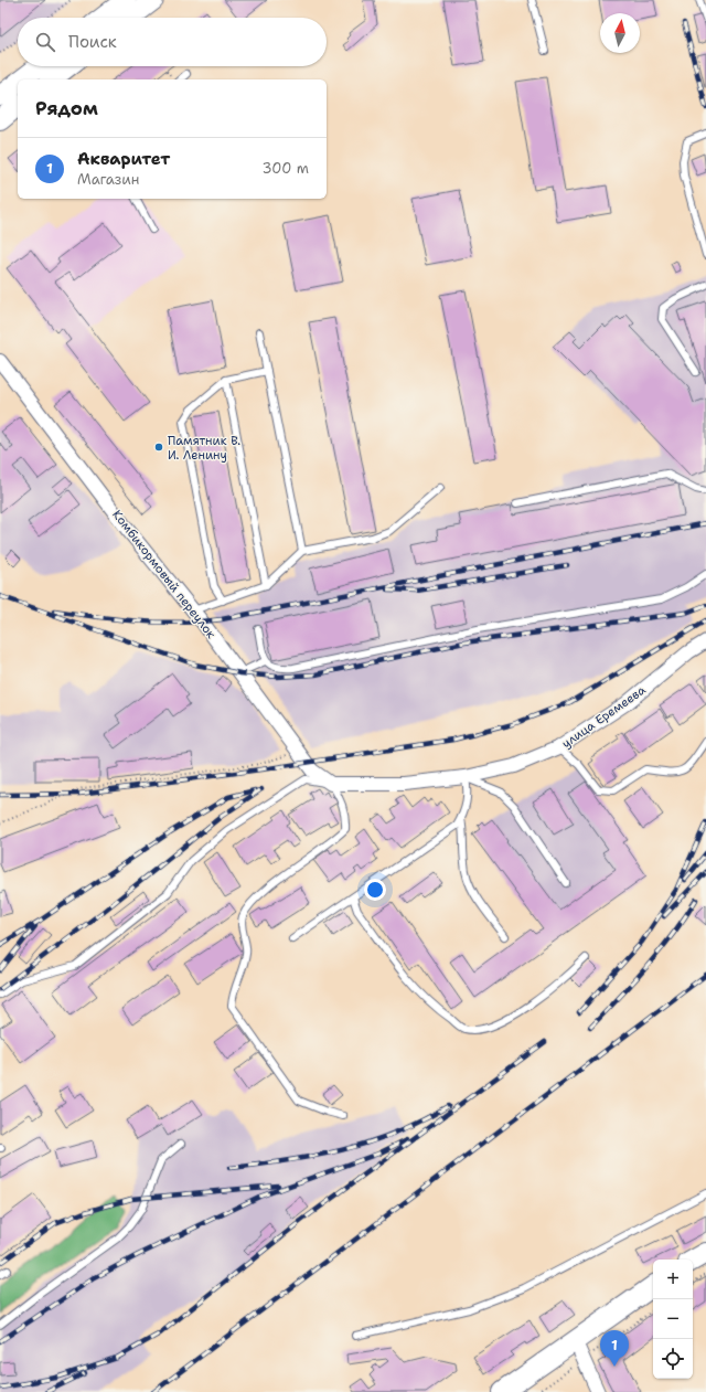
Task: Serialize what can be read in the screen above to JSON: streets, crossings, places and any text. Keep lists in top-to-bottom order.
{
  "streets": {
    "street": ["Комбикормовый переулок", "улица Еремеева"]
  },
  "crossings": [
    ["Комбикормовый переулок", "улица Еремеева"]
  ],
  "places": ["Памятник В. И. Ленину"],
  "north": "top",
  "page": {
    "search": "Поиск",
    "heading": "Рядом",
    "list": [
      {
        "mark": "1",
        "name": "Акваритет",
        "note": "Магазин",
        "value": "300 m"
      }
    ],
    "map_buttons": ["+", "−"],
    "pins": "1"
  }
}
